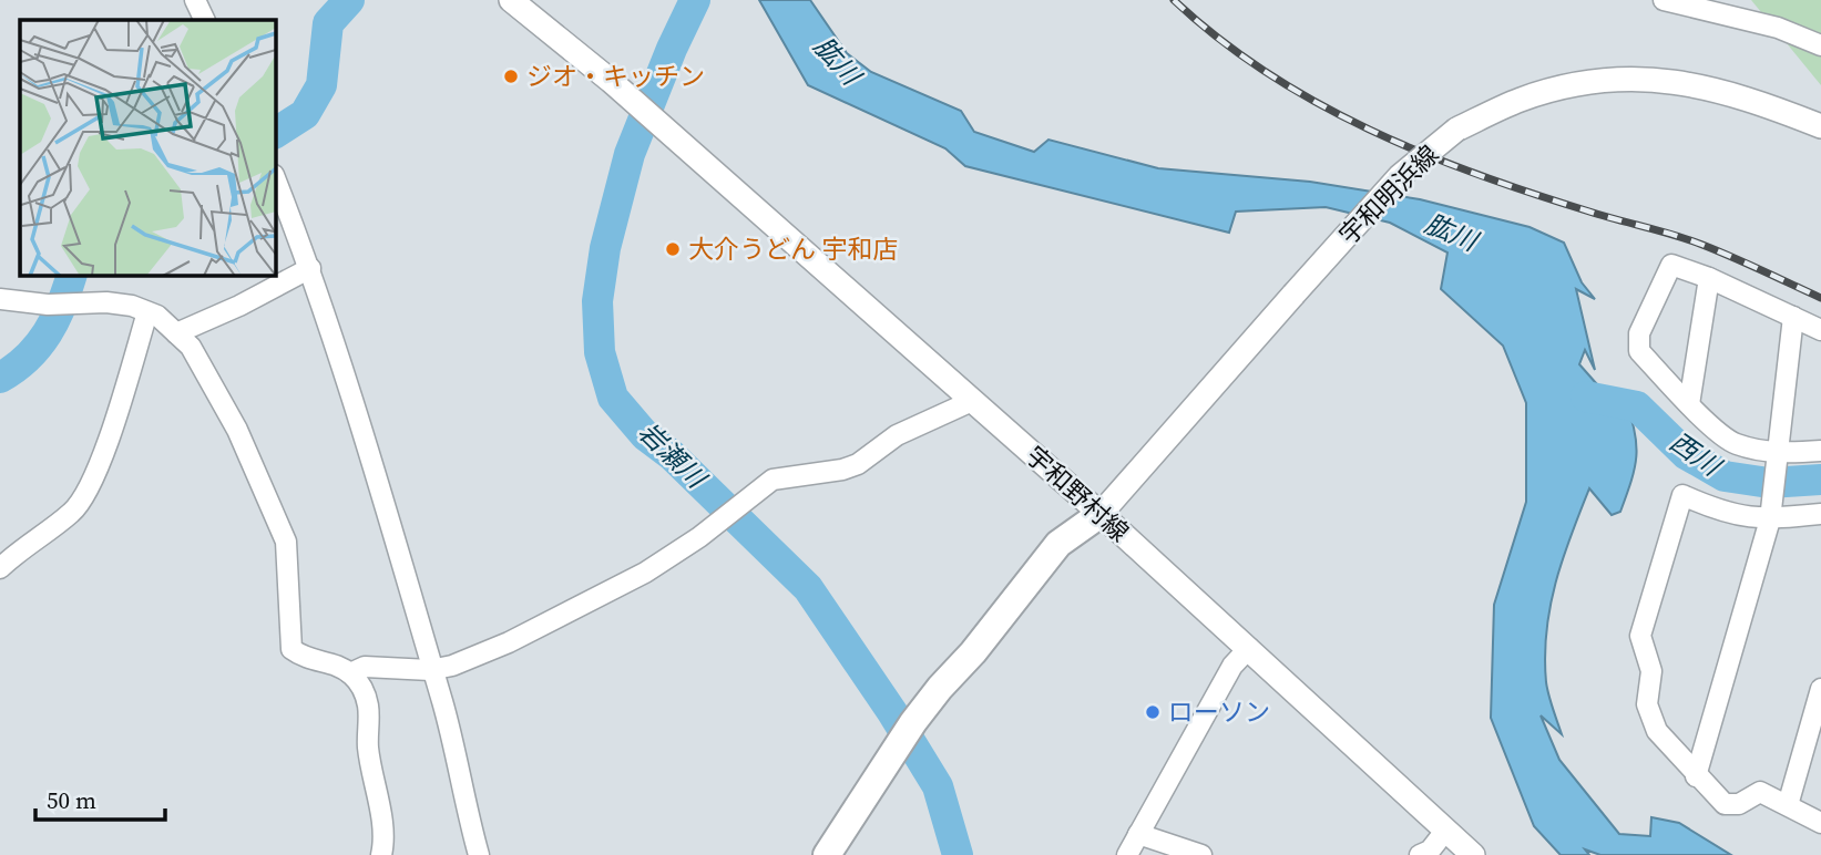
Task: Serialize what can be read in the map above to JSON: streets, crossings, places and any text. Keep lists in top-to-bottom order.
{
  "streets": {
    "main road": ["宇和明浜線", "宇和野村線"]
  },
  "crossings": [
    ["宇和明浜線", "宇和野村線"]
  ],
  "water": ["肱川", "西川", "岩瀬川"],
  "places": ["ジオ・キッチン", "大介うどん 宇和店", "ローソン"],
  "scale_bar": "50 m"
}
